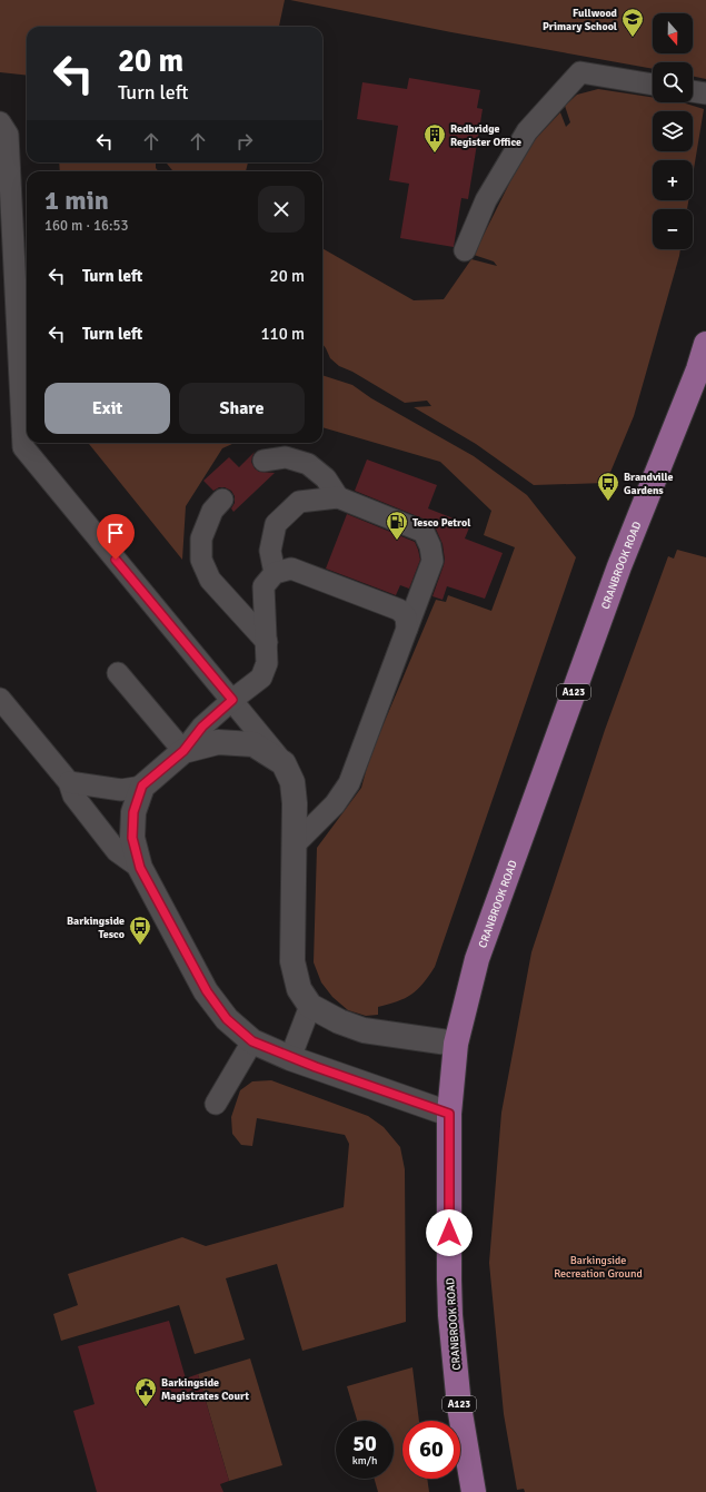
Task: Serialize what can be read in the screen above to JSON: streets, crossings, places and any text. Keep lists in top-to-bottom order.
{
  "streets": {
    "main road": ["CRANBROOK ROAD", "A123"]
  },
  "parks": ["Barkingside Recreation Ground"],
  "places": {
    "school or university": ["Fullwood Primary School"],
    "building": ["Redbridge Register Office"],
    "bus stop": ["Brandville Gardens", "Barkingside Tesco"],
    "fuel station": ["Tesco Petrol"],
    "public building": ["Barkingside Magistrates Court"]
  },
  "north": "bottom",
  "page": {
    "map_buttons": ["+", "−"],
    "turn": ["20 m", "Turn left"],
    "heading": ["1 min", "160 m · 16:53"],
    "list": [
      {
        "name": "Turn left",
        "value": "20 m"
      },
      {
        "name": "Turn left",
        "value": "110 m"
      }
    ],
    "buttons": ["Exit", "Share"],
    "speed": "50 km/h",
    "limit": "60"
  }
}
